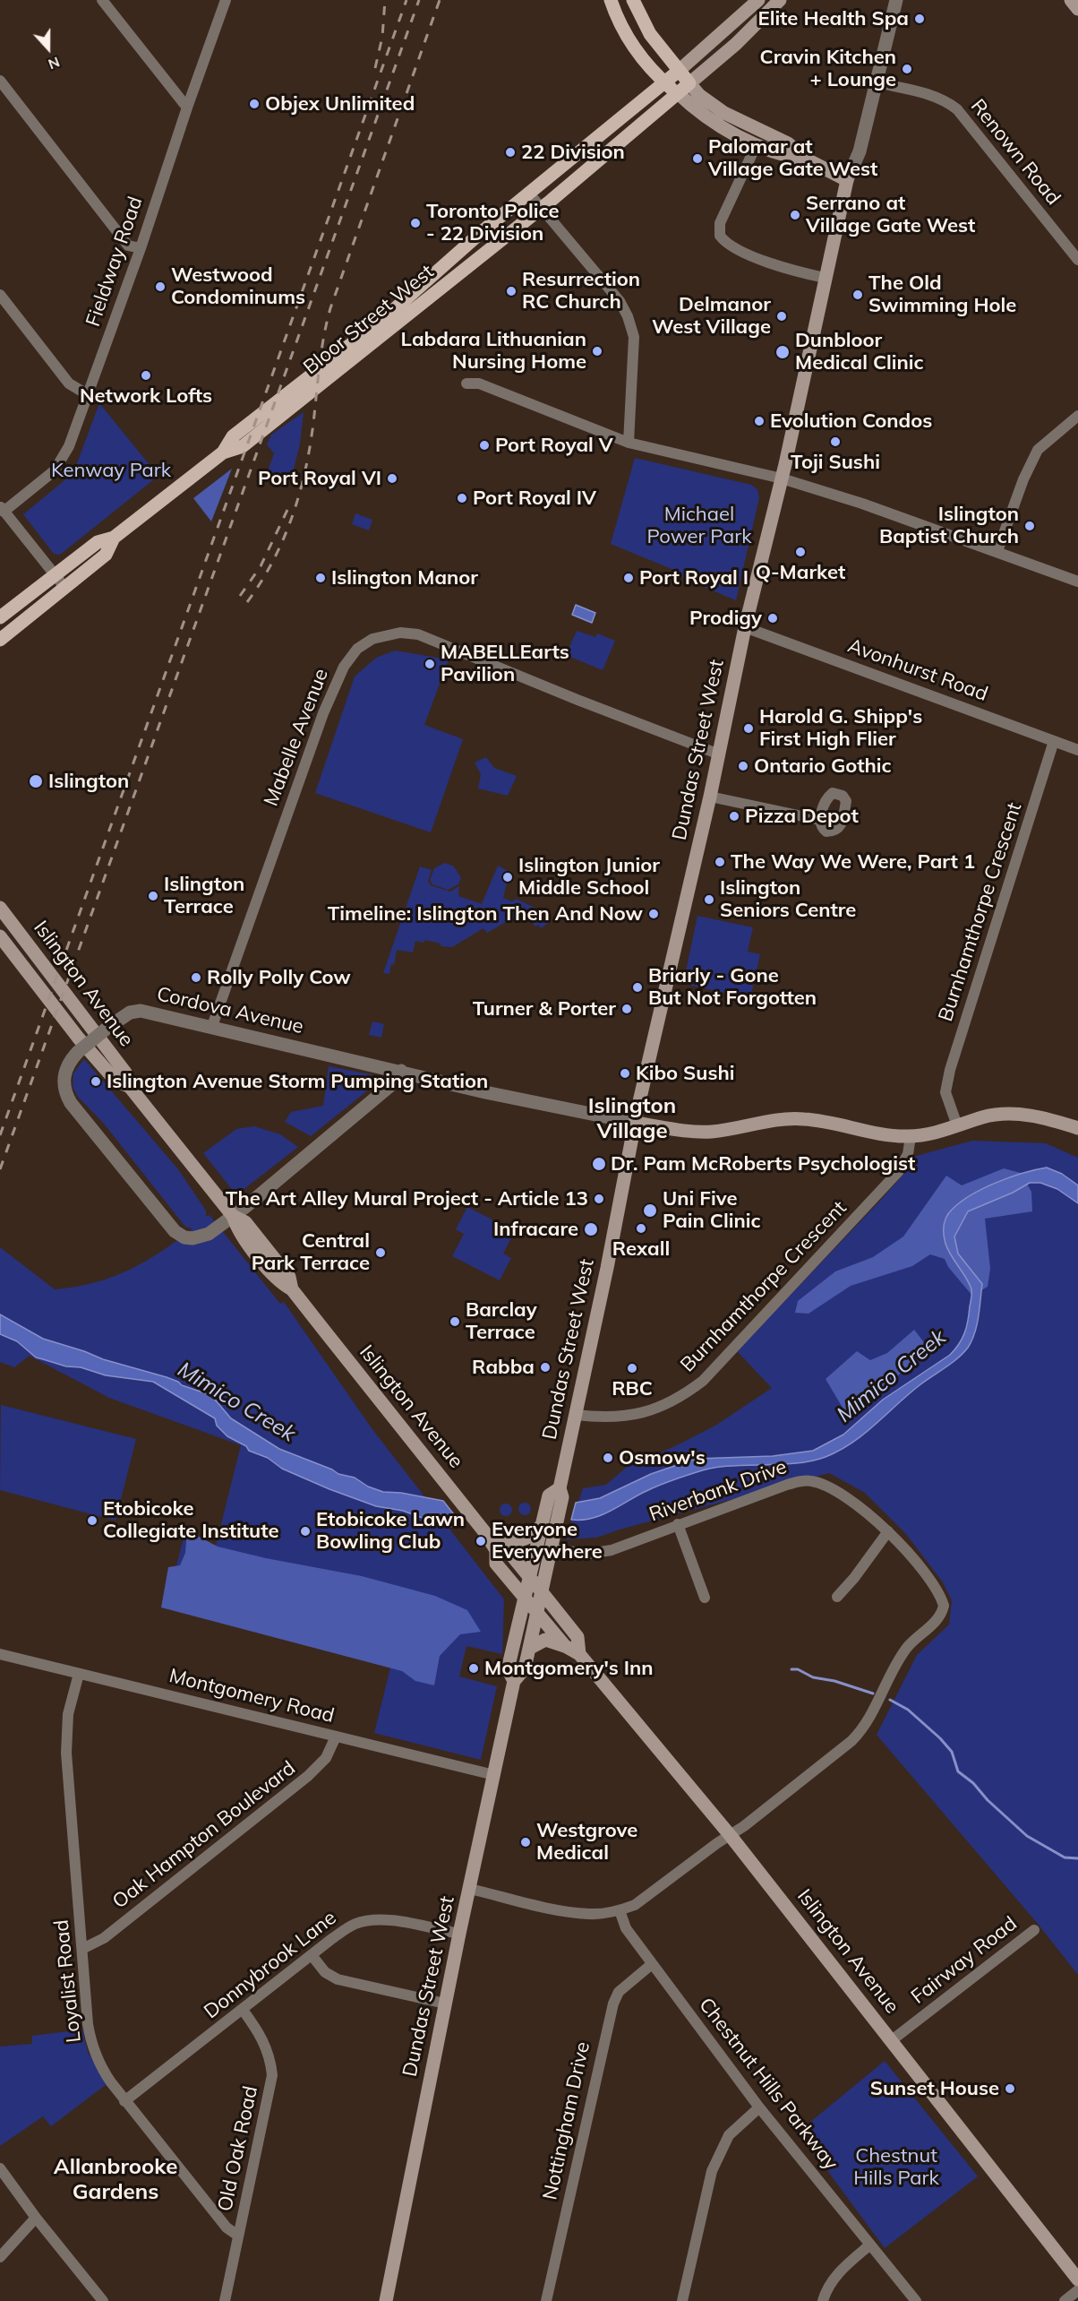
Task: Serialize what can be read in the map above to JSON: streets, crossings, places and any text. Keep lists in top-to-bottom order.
{
  "streets": {
    "main road": ["Bloor Street West", "Dundas Street West", "Islington Avenue"],
    "street": [
      "Renown Road",
      "Fieldway Road",
      "Avonhurst Road",
      "Mabelle Avenue",
      "Burnhamthorpe Crescent",
      "Cordova Avenue",
      "Riverbank Drive",
      "Montgomery Road",
      "Oak Hampton Boulevard",
      "Fairway Road",
      "Donnybrook Lane",
      "Loyalist Road",
      "Chestnut Hills Parkway",
      "Nottingham Drive",
      "Old Oak Road"
    ]
  },
  "crossings": [
    ["Renown Road", "Dundas Street West"],
    ["Avonhurst Road", "Dundas Street West"],
    ["Avonhurst Road", "Burnhamthorpe Crescent"],
    ["Mabelle Avenue", "Dundas Street West"],
    ["Mabelle Avenue", "Cordova Avenue"],
    ["Dundas Street West", "Burnhamthorpe Crescent"],
    ["Dundas Street West", "Islington Avenue"],
    ["Dundas Street West", "Cordova Avenue"],
    ["Dundas Street West", "Riverbank Drive"],
    ["Dundas Street West", "Montgomery Road"],
    ["Dundas Street West", "Donnybrook Lane"],
    ["Islington Avenue", "Cordova Avenue"],
    ["Islington Avenue", "Riverbank Drive"],
    ["Islington Avenue", "Fairway Road"],
    ["Riverbank Drive", "Chestnut Hills Parkway"],
    ["Montgomery Road", "Oak Hampton Boulevard"],
    ["Montgomery Road", "Loyalist Road"],
    ["Oak Hampton Boulevard", "Loyalist Road"],
    ["Donnybrook Lane", "Loyalist Road"],
    ["Donnybrook Lane", "Old Oak Road"],
    ["Loyalist Road", "Old Oak Road"],
    ["Chestnut Hills Parkway", "Nottingham Drive"]
  ],
  "districts": ["Islington Village", "Allanbrooke Gardens"],
  "water": ["Mimico Creek"],
  "parks": ["Kenway Park", "Michael Power Park", "Chestnut Hills Park"],
  "places": [
    "Elite Health Spa",
    "Cravin Kitchen + Lounge",
    "Objex Unlimited",
    "22 Division",
    "Palomar at Village Gate West",
    "Serrano at Village Gate West",
    "Toronto Police - 22 Division",
    "Westwood Condominums",
    "Resurrection RC Church",
    "The Old Swimming Hole",
    "Delmanor West Village",
    "Labdara Lithuanian Nursing Home",
    "Dunbloor Medical Clinic",
    "Network Lofts",
    "Evolution Condos",
    "Toji Sushi",
    "Port Royal V",
    "Port Royal VI",
    "Port Royal IV",
    "Islington Baptist Church",
    "Q-Market",
    "Islington Manor",
    "Port Royal I",
    "Prodigy",
    "MABELLEarts Pavilion",
    "Harold G. Shipp's First High Flier",
    "Ontario Gothic",
    "Islington",
    "Pizza Depot",
    "The Way We Were, Part 1",
    "Islington Junior Middle School",
    "Islington Terrace",
    "Islington Seniors Centre",
    "Timeline: Islington Then And Now",
    "Rolly Polly Cow",
    "Briarly - Gone But Not Forgotten",
    "Turner & Porter",
    "Kibo Sushi",
    "Islington Avenue Storm Pumping Station",
    "Dr. Pam McRoberts Psychologist",
    "The Art Alley Mural Project - Article 13",
    "Uni Five Pain Clinic",
    "Rexall",
    "Infracare",
    "Central Park Terrace",
    "Barclay Terrace",
    "Rabba",
    "RBC",
    "Osmow's",
    "Etobicoke Collegiate Institute",
    "Etobicoke Lawn Bowling Club",
    "Everyone Everywhere",
    "Montgomery's Inn",
    "Westgrove Medical",
    "Sunset House"
  ],
  "north": "bottom"
}
